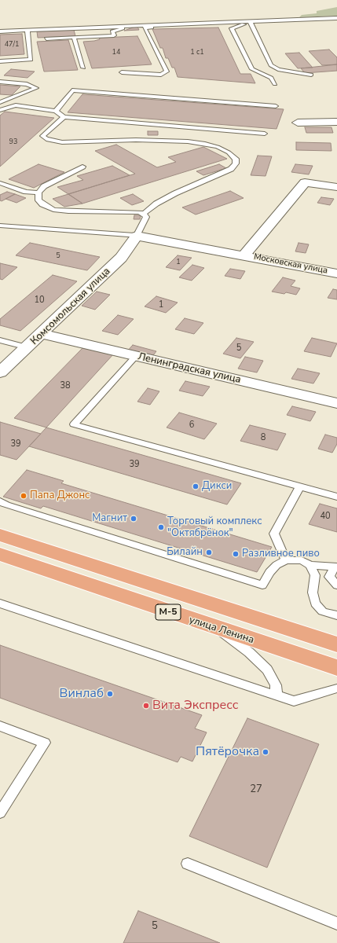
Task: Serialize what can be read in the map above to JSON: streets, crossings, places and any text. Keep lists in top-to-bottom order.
{
  "streets": {
    "main road": ["М-5", "улица Ленина"],
    "street": ["Московская улица", "Комсомольская улица", "Ленинградская улица"]
  },
  "crossings": [
    ["Московская улица", "Комсомольская улица"],
    ["Комсомольская улица", "Ленинградская улица"]
  ],
  "places": [
    "Дикси",
    "Папа Джонс",
    "Магнит",
    "Торговый комплекс \"Октябрёнок\"",
    "Билайн",
    "Разливное пиво",
    "Винлаб",
    "Вита Экспресс",
    "Пятёрочка"
  ],
  "house_numbers": [
    "47/1",
    "14",
    "1 с1",
    "93",
    "5",
    "1",
    "10",
    "1",
    "5",
    "38",
    "6",
    "8",
    "39",
    "39",
    "40",
    "27",
    "5"
  ]
}
